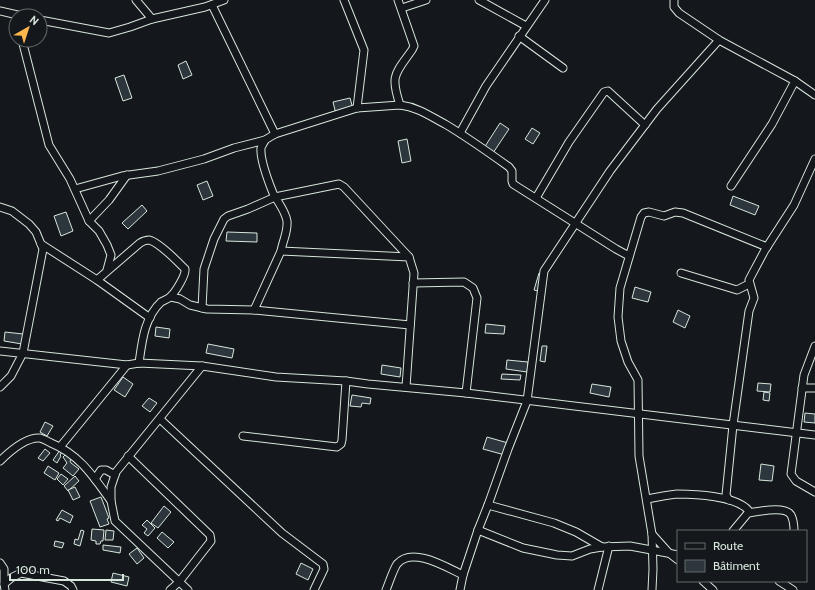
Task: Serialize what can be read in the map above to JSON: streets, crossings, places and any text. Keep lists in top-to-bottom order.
{
  "legend": ["Route", "Bâtiment"],
  "scale_bar": "100 m",
  "north": "top right"
}
